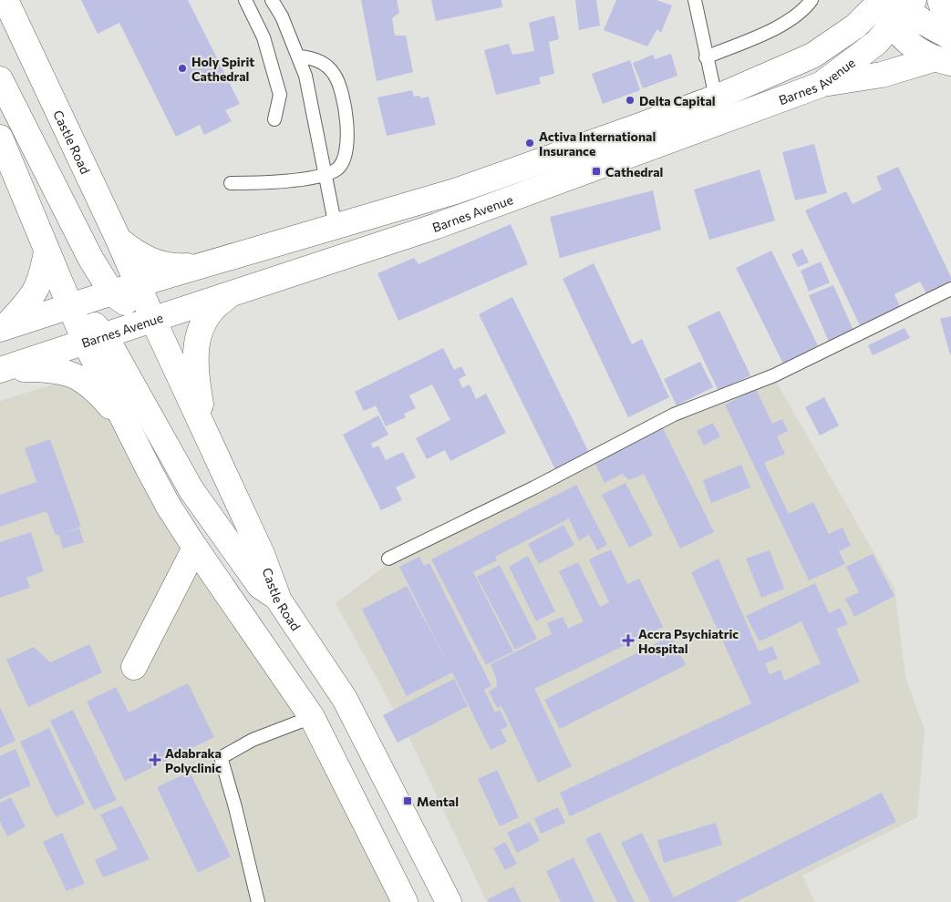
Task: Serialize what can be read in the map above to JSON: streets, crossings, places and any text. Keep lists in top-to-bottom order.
{
  "streets": {
    "main road": ["Barnes Avenue", "Castle Road"]
  },
  "crossings": [
    ["Barnes Avenue", "Castle Road"]
  ],
  "places": {
    "other": ["Holy Spirit Cathedral", "Delta Capital", "Activa International Insurance"],
    "transit": ["Cathedral", "Mental"],
    "health": ["Accra Psychiatric Hospital", "Adabraka Polyclinic"]
  }
}
